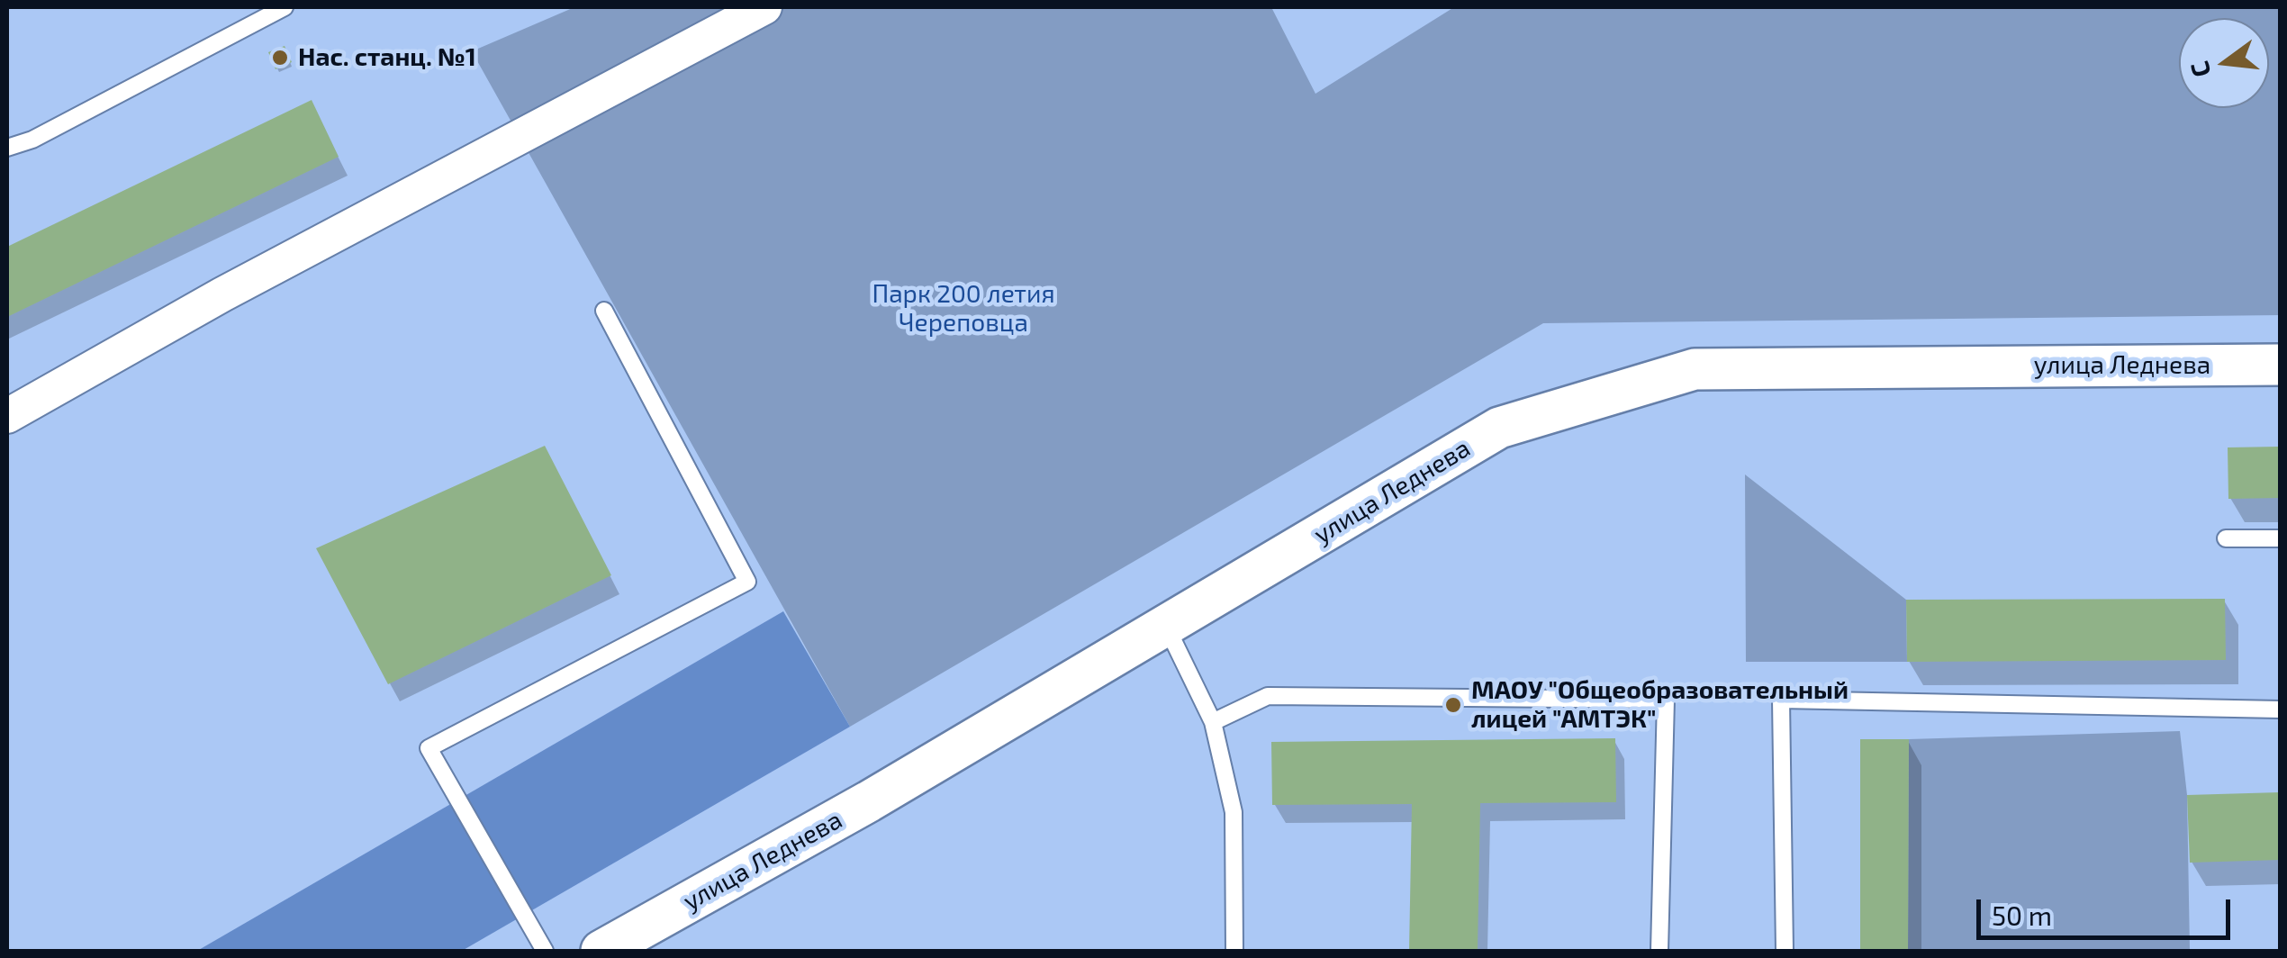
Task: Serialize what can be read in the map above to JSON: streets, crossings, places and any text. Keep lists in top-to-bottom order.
{
  "streets": {
    "street": ["улица Леднева"]
  },
  "parks": ["Парк 200 летия Череповца"],
  "places": ["Нас. станц. №1", "МАОУ \"Общеобразовательный лицей \"АМТЭК\""],
  "scale_bar": "50 m",
  "north": "left"
}
